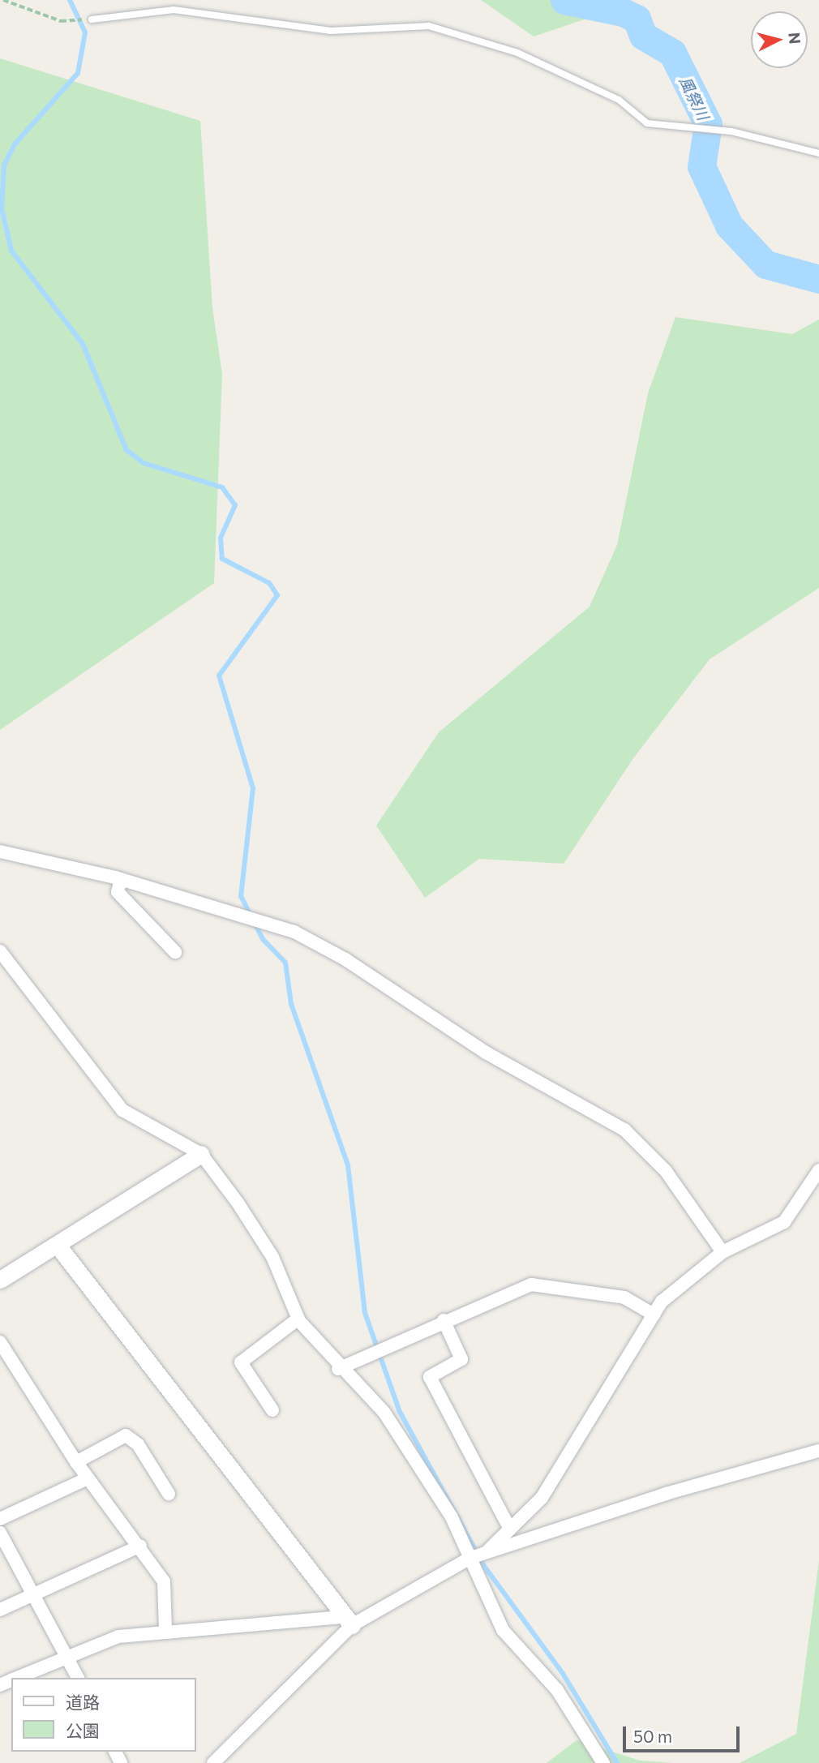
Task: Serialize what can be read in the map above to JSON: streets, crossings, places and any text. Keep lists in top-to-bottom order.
{
  "water": ["風祭川"],
  "legend": ["道路", "公園"],
  "scale_bar": "50 m",
  "north": "right"
}
